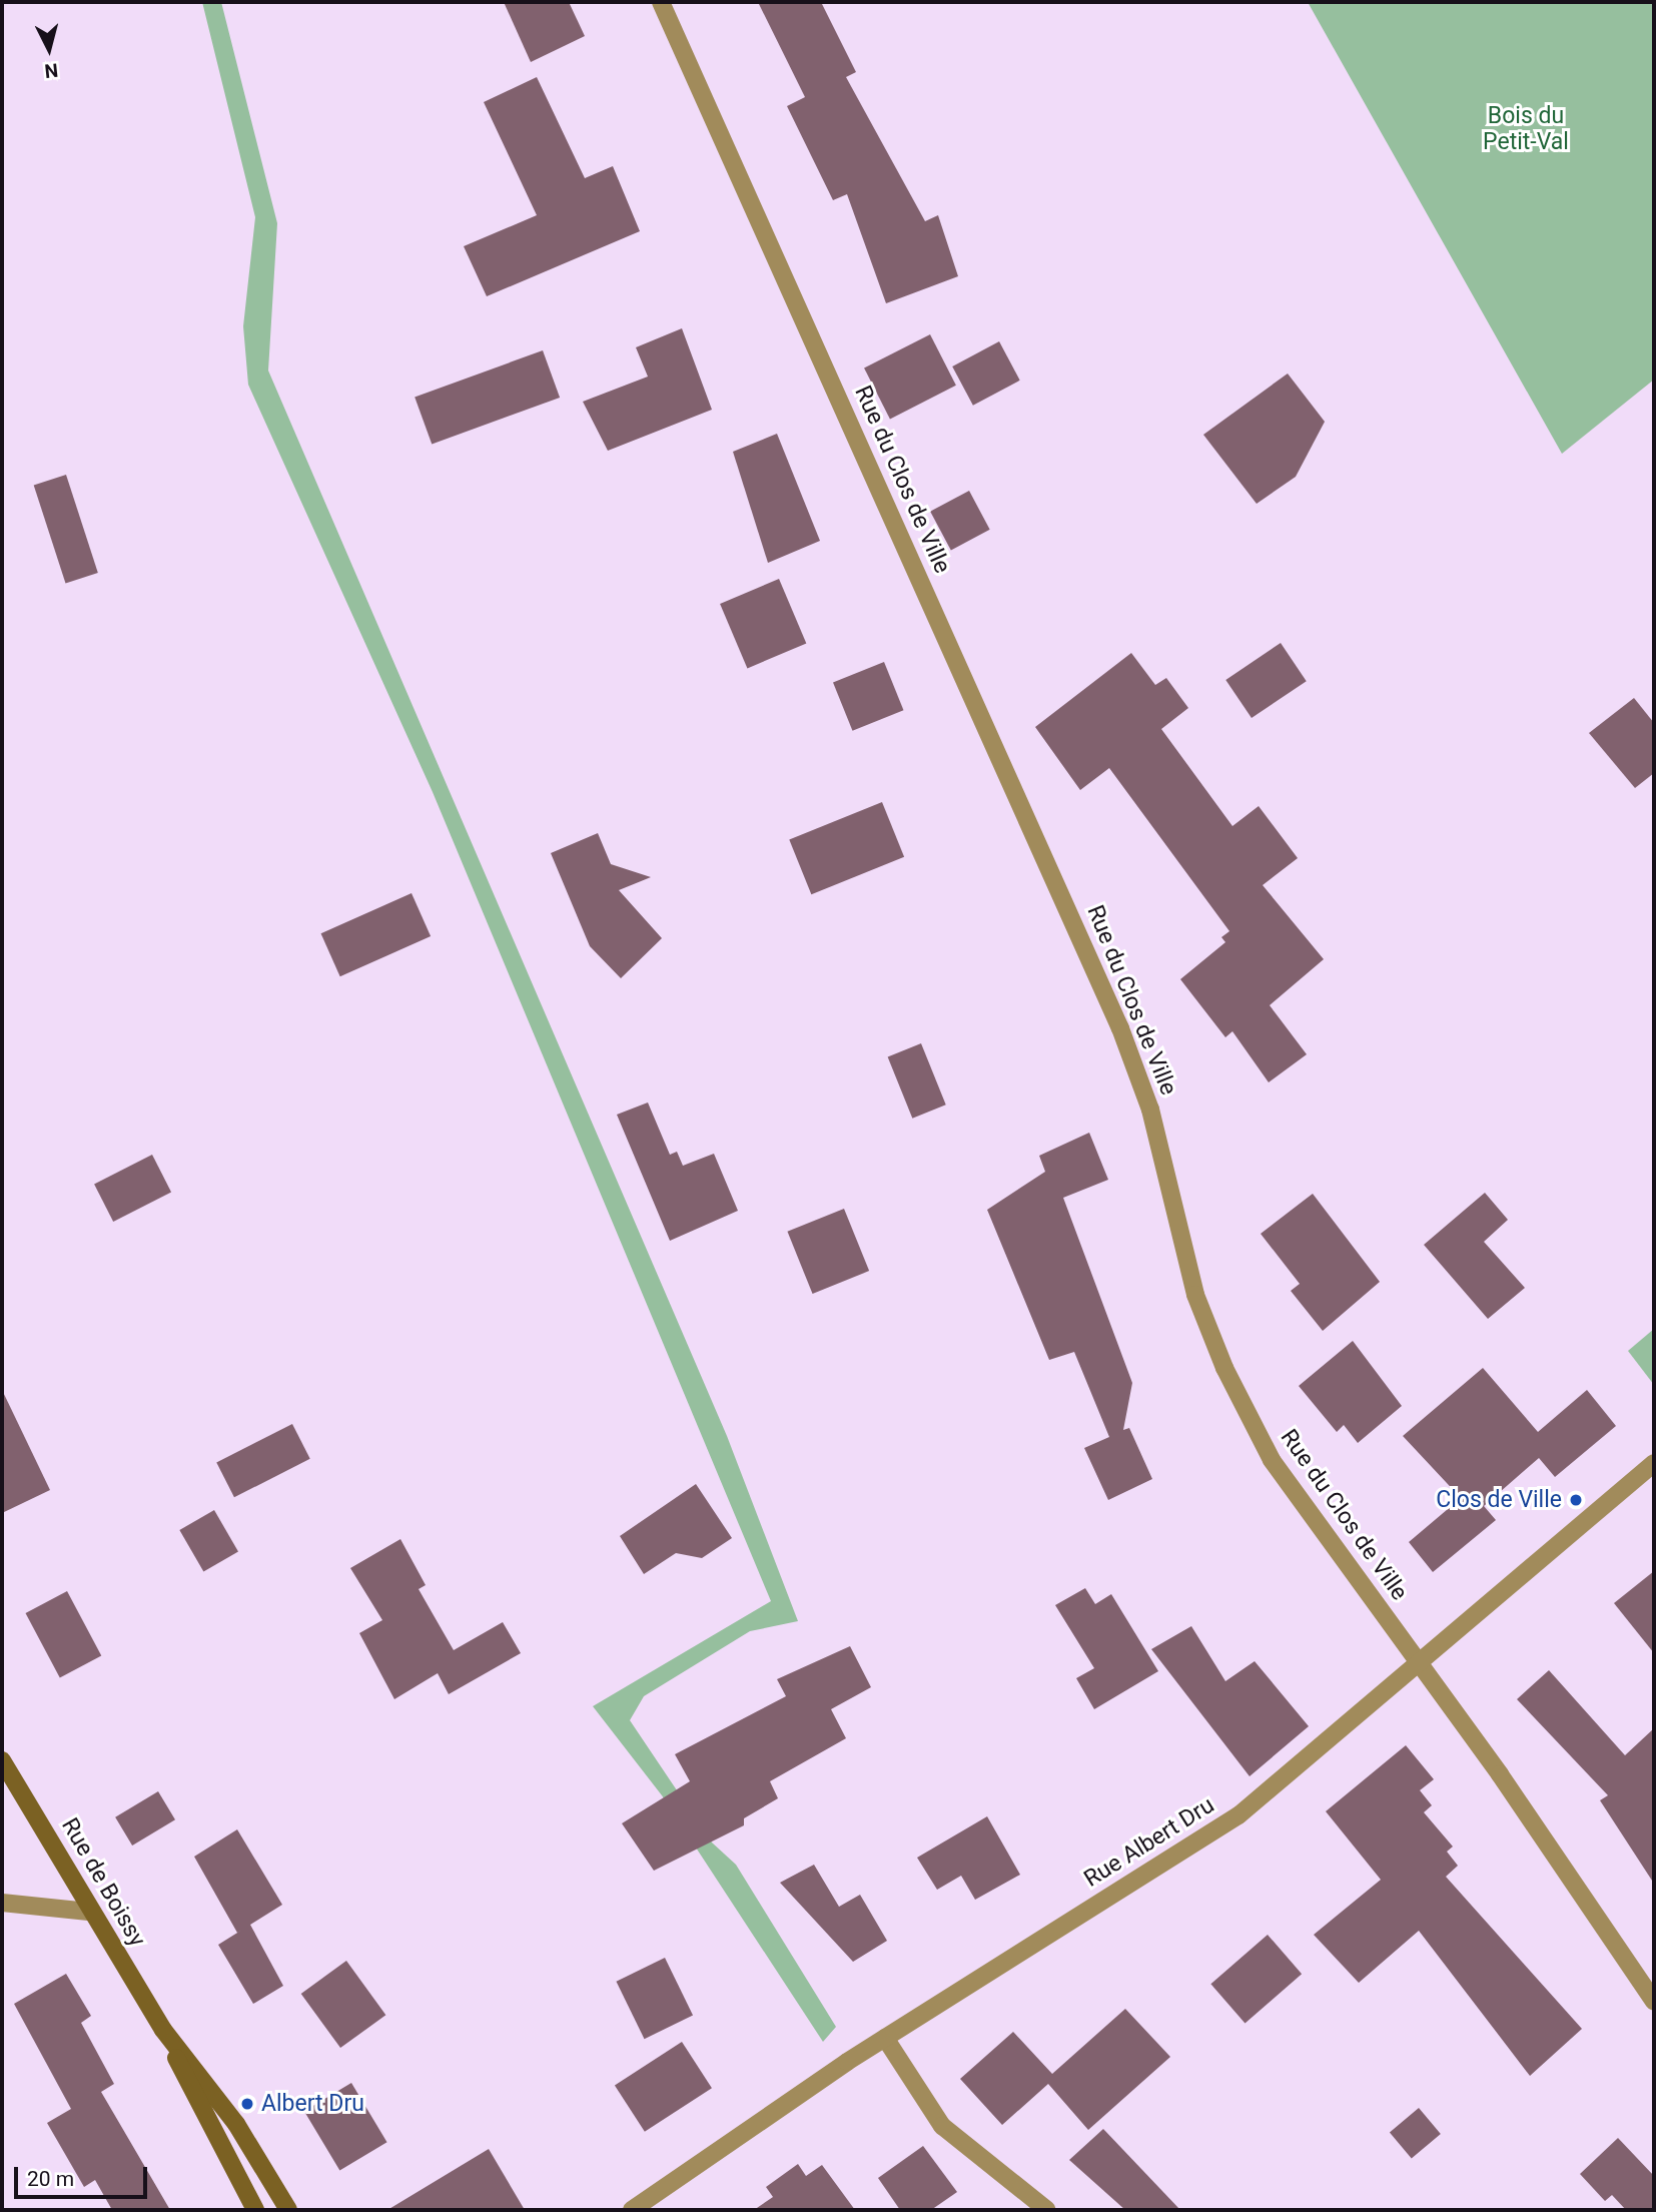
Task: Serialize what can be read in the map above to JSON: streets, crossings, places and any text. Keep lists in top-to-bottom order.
{
  "streets": {
    "street": ["Rue du Clos de Ville", "Rue Albert Dru", "Rue de Boissy"]
  },
  "crossings": [
    ["Rue du Clos de Ville", "Rue Albert Dru"]
  ],
  "parks": ["Bois du Petit-Val"],
  "places": ["Clos de Ville", "Albert Dru"],
  "scale_bar": "20 m",
  "north": "bottom"
}
